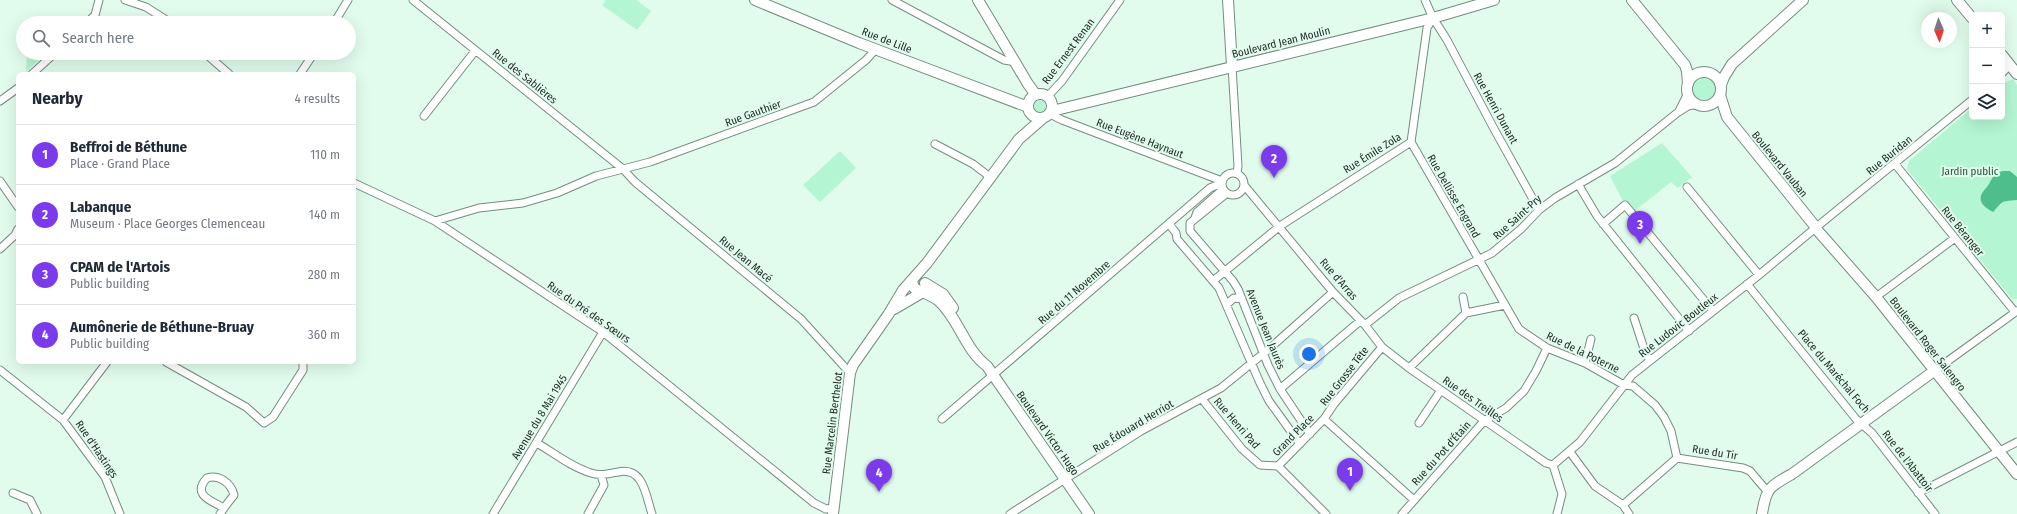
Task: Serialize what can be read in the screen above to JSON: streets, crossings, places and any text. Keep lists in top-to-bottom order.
{
  "streets": {
    "main road": [
      "Rue de Lille",
      "Boulevard Jean Moulin",
      "Boulevard Vauban",
      "Boulevard Roger Salengro",
      "Place du Maréchal Foch",
      "Rue Marcelin Berthelot",
      "Boulevard Victor Hugo"
    ],
    "street": [
      "Rue Ernest Renan",
      "Rue des Sablières",
      "Rue Henri Dunant",
      "Rue Gauthier",
      "Rue Eugène Haynaut",
      "Rue Émile Zola",
      "Rue Buridan",
      "Rue Dellisse Engrand",
      "Rue Saint-Pry",
      "Rue Béranger",
      "Rue Jean Macé",
      "Rue d'Arras",
      "Rue du 11 Novembre",
      "Rue du Pré des Sœurs",
      "Rue Ludovic Boutleux",
      "Avenue Jean Jaurès",
      "Rue de la Poterne",
      "Rue Grosse Tête",
      "Rue des Treilles",
      "Avenue du 8 Mai 1945",
      "Rue Henri Pad",
      "Rue Édouard Herriot",
      "Grand Place",
      "Rue d'Hastings",
      "Rue du Tir",
      "Rue du Pot d'Étain",
      "Rue de l'Abattoir"
    ]
  },
  "crossings": [
    ["Rue de Lille", "Boulevard Jean Moulin"],
    ["Rue de Lille", "Rue Ernest Renan"],
    ["Rue de Lille", "Rue Gauthier"],
    ["Boulevard Jean Moulin", "Rue Ernest Renan"],
    ["Boulevard Jean Moulin", "Rue Henri Dunant"],
    ["Boulevard Jean Moulin", "Rue Eugène Haynaut"],
    ["Boulevard Jean Moulin", "Rue Émile Zola"],
    ["Boulevard Jean Moulin", "Rue Marcelin Berthelot"],
    ["Rue des Sablières", "Rue Gauthier"],
    ["Rue des Sablières", "Rue Jean Macé"],
    ["Rue Henri Dunant", "Rue Émile Zola"],
    ["Rue Henri Dunant", "Rue Saint-Pry"],
    ["Rue Gauthier", "Rue Jean Macé"],
    ["Rue Gauthier", "Rue du Pré des Sœurs"],
    ["Rue Eugène Haynaut", "Rue d'Arras"],
    ["Rue Eugène Haynaut", "Rue du 11 Novembre"],
    ["Rue Eugène Haynaut", "Avenue Jean Jaurès"],
    ["Rue Eugène Haynaut", "Rue Marcelin Berthelot"],
    ["Rue Émile Zola", "Rue Dellisse Engrand"],
    ["Rue Émile Zola", "Rue d'Arras"],
    ["Rue Émile Zola", "Avenue Jean Jaurès"],
    ["Rue Buridan", "Boulevard Vauban"],
    ["Rue Buridan", "Rue Béranger"],
    ["Rue Buridan", "Rue Ludovic Boutleux"],
    ["Rue Buridan", "Boulevard Roger Salengro"],
    ["Boulevard Vauban", "Rue Saint-Pry"],
    ["Boulevard Vauban", "Rue Ludovic Boutleux"],
    ["Boulevard Vauban", "Boulevard Roger Salengro"],
    ["Rue Dellisse Engrand", "Rue Saint-Pry"],
    ["Rue Dellisse Engrand", "Rue de la Poterne"],
    ["Rue Saint-Pry", "Rue d'Arras"],
    ["Rue Saint-Pry", "Avenue Jean Jaurès"],
    ["Rue Saint-Pry", "Rue de la Poterne"],
    ["Rue Jean Macé", "Rue Marcelin Berthelot"],
    ["Rue d'Arras", "Rue du 11 Novembre"],
    ["Rue d'Arras", "Avenue Jean Jaurès"],
    ["Rue d'Arras", "Rue Grosse Tête"],
    ["Rue d'Arras", "Rue des Treilles"],
    ["Rue d'Arras", "Rue Édouard Herriot"],
    ["Rue du 11 Novembre", "Avenue Jean Jaurès"],
    ["Rue du 11 Novembre", "Boulevard Victor Hugo"],
    ["Rue du Pré des Sœurs", "Avenue du 8 Mai 1945"],
    ["Rue du Pré des Sœurs", "Rue Marcelin Berthelot"],
    ["Rue Ludovic Boutleux", "Boulevard Roger Salengro"],
    ["Rue Ludovic Boutleux", "Rue de la Poterne"],
    ["Rue Ludovic Boutleux", "Place du Maréchal Foch"],
    ["Rue Ludovic Boutleux", "Rue des Treilles"],
    ["Avenue Jean Jaurès", "Rue Édouard Herriot"],
    ["Avenue Jean Jaurès", "Grand Place"],
    ["Boulevard Roger Salengro", "Place du Maréchal Foch"],
    ["Rue de la Poterne", "Rue du Tir"],
    ["Rue de la Poterne", "Rue du Pot d'Étain"],
    ["Place du Maréchal Foch", "Rue de l'Abattoir"],
    ["Rue Grosse Tête", "Rue des Treilles"],
    ["Rue Grosse Tête", "Grand Place"],
    ["Rue des Treilles", "Rue du Pot d'Étain"],
    ["Rue Marcelin Berthelot", "Boulevard Victor Hugo"],
    ["Rue Henri Pad", "Rue Édouard Herriot"],
    ["Rue Henri Pad", "Grand Place"],
    ["Rue Édouard Herriot", "Boulevard Victor Hugo"],
    ["Grand Place", "Rue du Pot d'Étain"]
  ],
  "parks": ["Jardin public"],
  "north": "bottom",
  "page": {
    "map_buttons": ["+", "−"],
    "search": "Search here",
    "heading": ["Nearby", "4 results"],
    "list": [
      {
        "mark": "1",
        "name": "Beffroi de Béthune",
        "note": "Place · Grand Place",
        "value": "110 m"
      },
      {
        "mark": "2",
        "name": "Labanque",
        "note": "Museum · Place Georges Clemenceau",
        "value": "140 m"
      },
      {
        "mark": "3",
        "name": "CPAM de l'Artois",
        "note": "Public building",
        "value": "280 m"
      },
      {
        "mark": "4",
        "name": "Aumônerie de Béthune-Bruay",
        "note": "Public building",
        "value": "360 m"
      }
    ],
    "pins": [
      "2",
      "3",
      "1",
      "4"
    ]
  }
}
